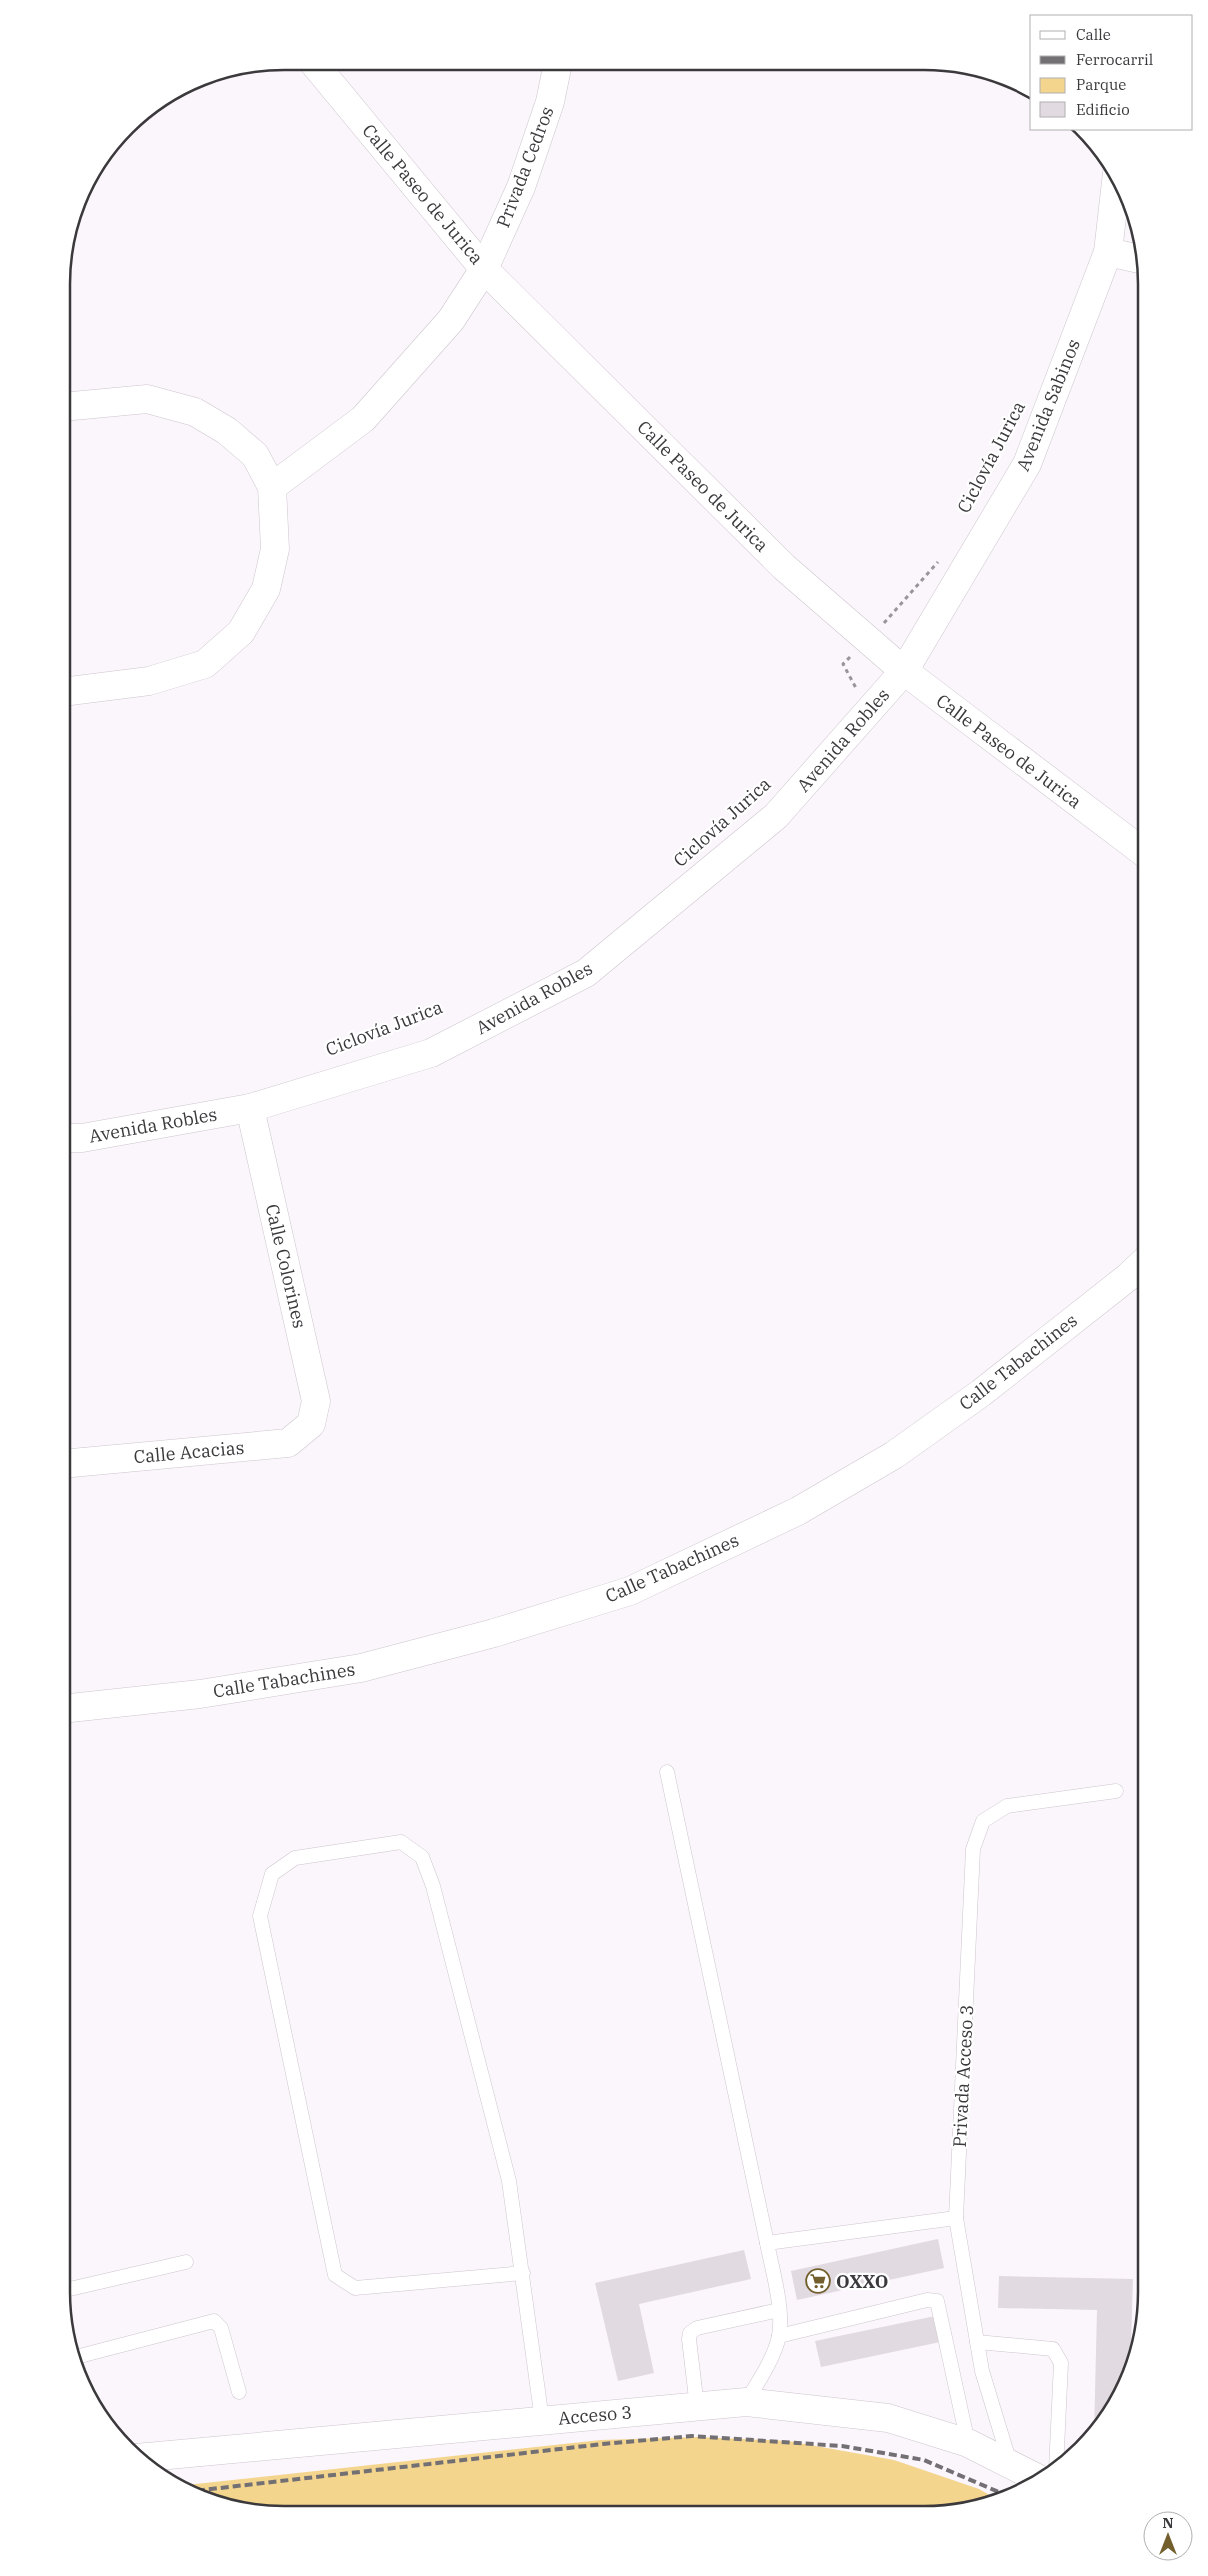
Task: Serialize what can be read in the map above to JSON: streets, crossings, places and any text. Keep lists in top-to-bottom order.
{
  "streets": {
    "street": [
      "Privada Cedros",
      "Calle Paseo de Jurica",
      "Avenida Sabinos",
      "Avenida Robles",
      "Calle Colorines",
      "Calle Tabachines",
      "Calle Acacias",
      "Acceso 3"
    ],
    "lane": ["Privada Acceso 3"]
  },
  "crossings": [
    ["Privada Cedros", "Calle Paseo de Jurica"],
    ["Calle Paseo de Jurica", "Avenida Sabinos"],
    ["Calle Paseo de Jurica", "Avenida Robles"],
    ["Avenida Sabinos", "Avenida Robles"],
    ["Avenida Robles", "Calle Colorines"],
    ["Calle Colorines", "Calle Acacias"],
    ["Privada Acceso 3", "Acceso 3"]
  ],
  "places": {
    "supermarket": ["OXXO"]
  },
  "legend": [
    "Calle",
    "Ferrocarril",
    "Parque",
    "Edificio"
  ],
  "north": "top"
}
